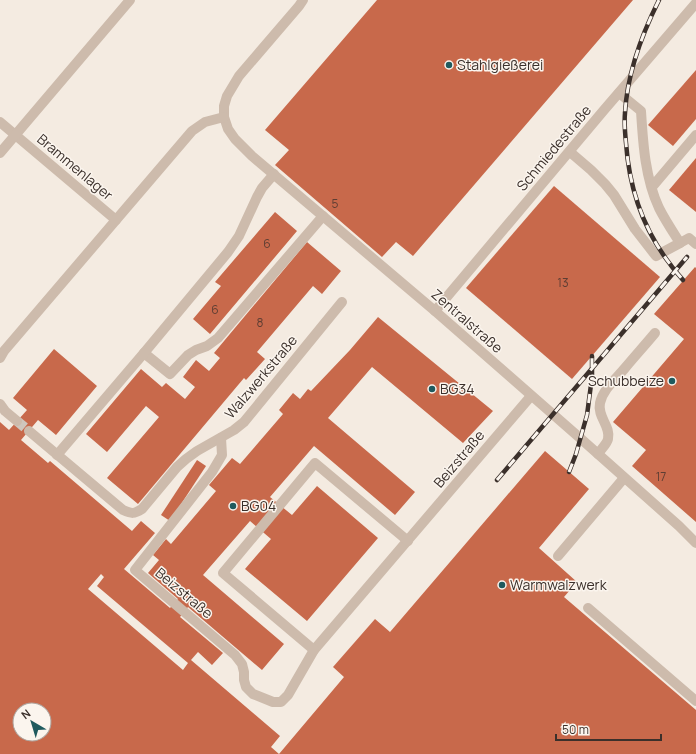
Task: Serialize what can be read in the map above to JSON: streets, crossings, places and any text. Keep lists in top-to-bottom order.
{
  "streets": {
    "street": [
      "Schmiedestraße",
      "Brammenlager",
      "Zentralstraße",
      "Walzwerkstraße",
      "Beizstraße"
    ]
  },
  "crossings": [
    ["Schmiedestraße", "Zentralstraße"],
    ["Zentralstraße", "Beizstraße"],
    ["Walzwerkstraße", "Beizstraße"]
  ],
  "places": [
    "Stahlgießerei",
    "Schubbeize",
    "BG34",
    "BG04",
    "Warmwalzwerk"
  ],
  "house_numbers": [
    "5",
    "6",
    "13",
    "6",
    "8",
    "17"
  ],
  "scale_bar": "50 m",
  "north": "top left"
}
